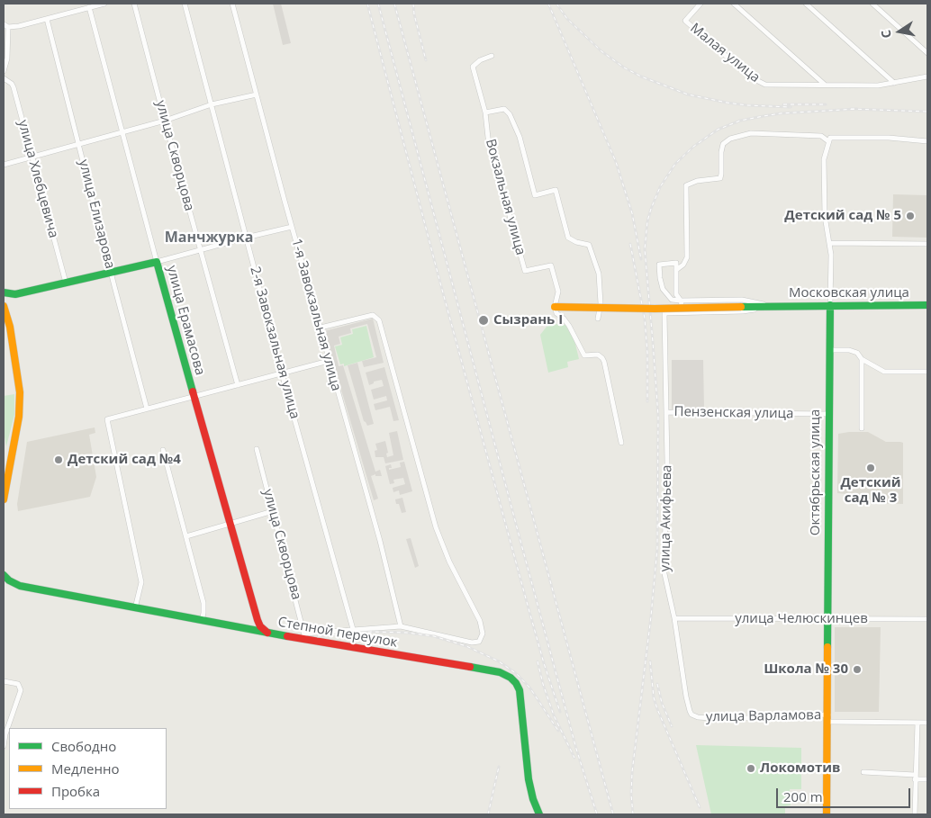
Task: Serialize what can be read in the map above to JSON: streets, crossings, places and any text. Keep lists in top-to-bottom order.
{
  "streets": {
    "main road": [
      "Московская улица",
      "улица Ерамасова",
      "Октябрьская улица",
      "Степной переулок"
    ],
    "street": [
      "Малая улица",
      "улица Скворцова",
      "улица Хлебцевича",
      "Вокзальная улица",
      "улица Елизарова",
      "1-я Завокзальная улица",
      "2-я Завокзальная улица",
      "Пензенская улица",
      "улица Акифьева",
      "улица Челюскинцев",
      "улица Варламова"
    ]
  },
  "crossings": [
    ["улица Скворцова", "Степной переулок"],
    ["Вокзальная улица", "Московская улица"],
    ["Московская улица", "Октябрьская улица"],
    ["Московская улица", "улица Акифьева"],
    ["улица Ерамасова", "Степной переулок"],
    ["Пензенская улица", "Октябрьская улица"],
    ["Пензенская улица", "улица Акифьева"],
    ["Октябрьская улица", "улица Челюскинцев"],
    ["Октябрьская улица", "улица Варламова"],
    ["улица Акифьева", "улица Челюскинцев"],
    ["улица Акифьева", "улица Варламова"]
  ],
  "districts": ["Манчжурка"],
  "places": [
    "Детский сад № 5",
    "Сызрань I",
    "Детский сад №4",
    "Детский сад № 3",
    "Школа № 30",
    "Локомотив"
  ],
  "legend": ["Свободно", "Медленно", "Пробка"],
  "scale_bar": "200 m",
  "north": "left"
}
